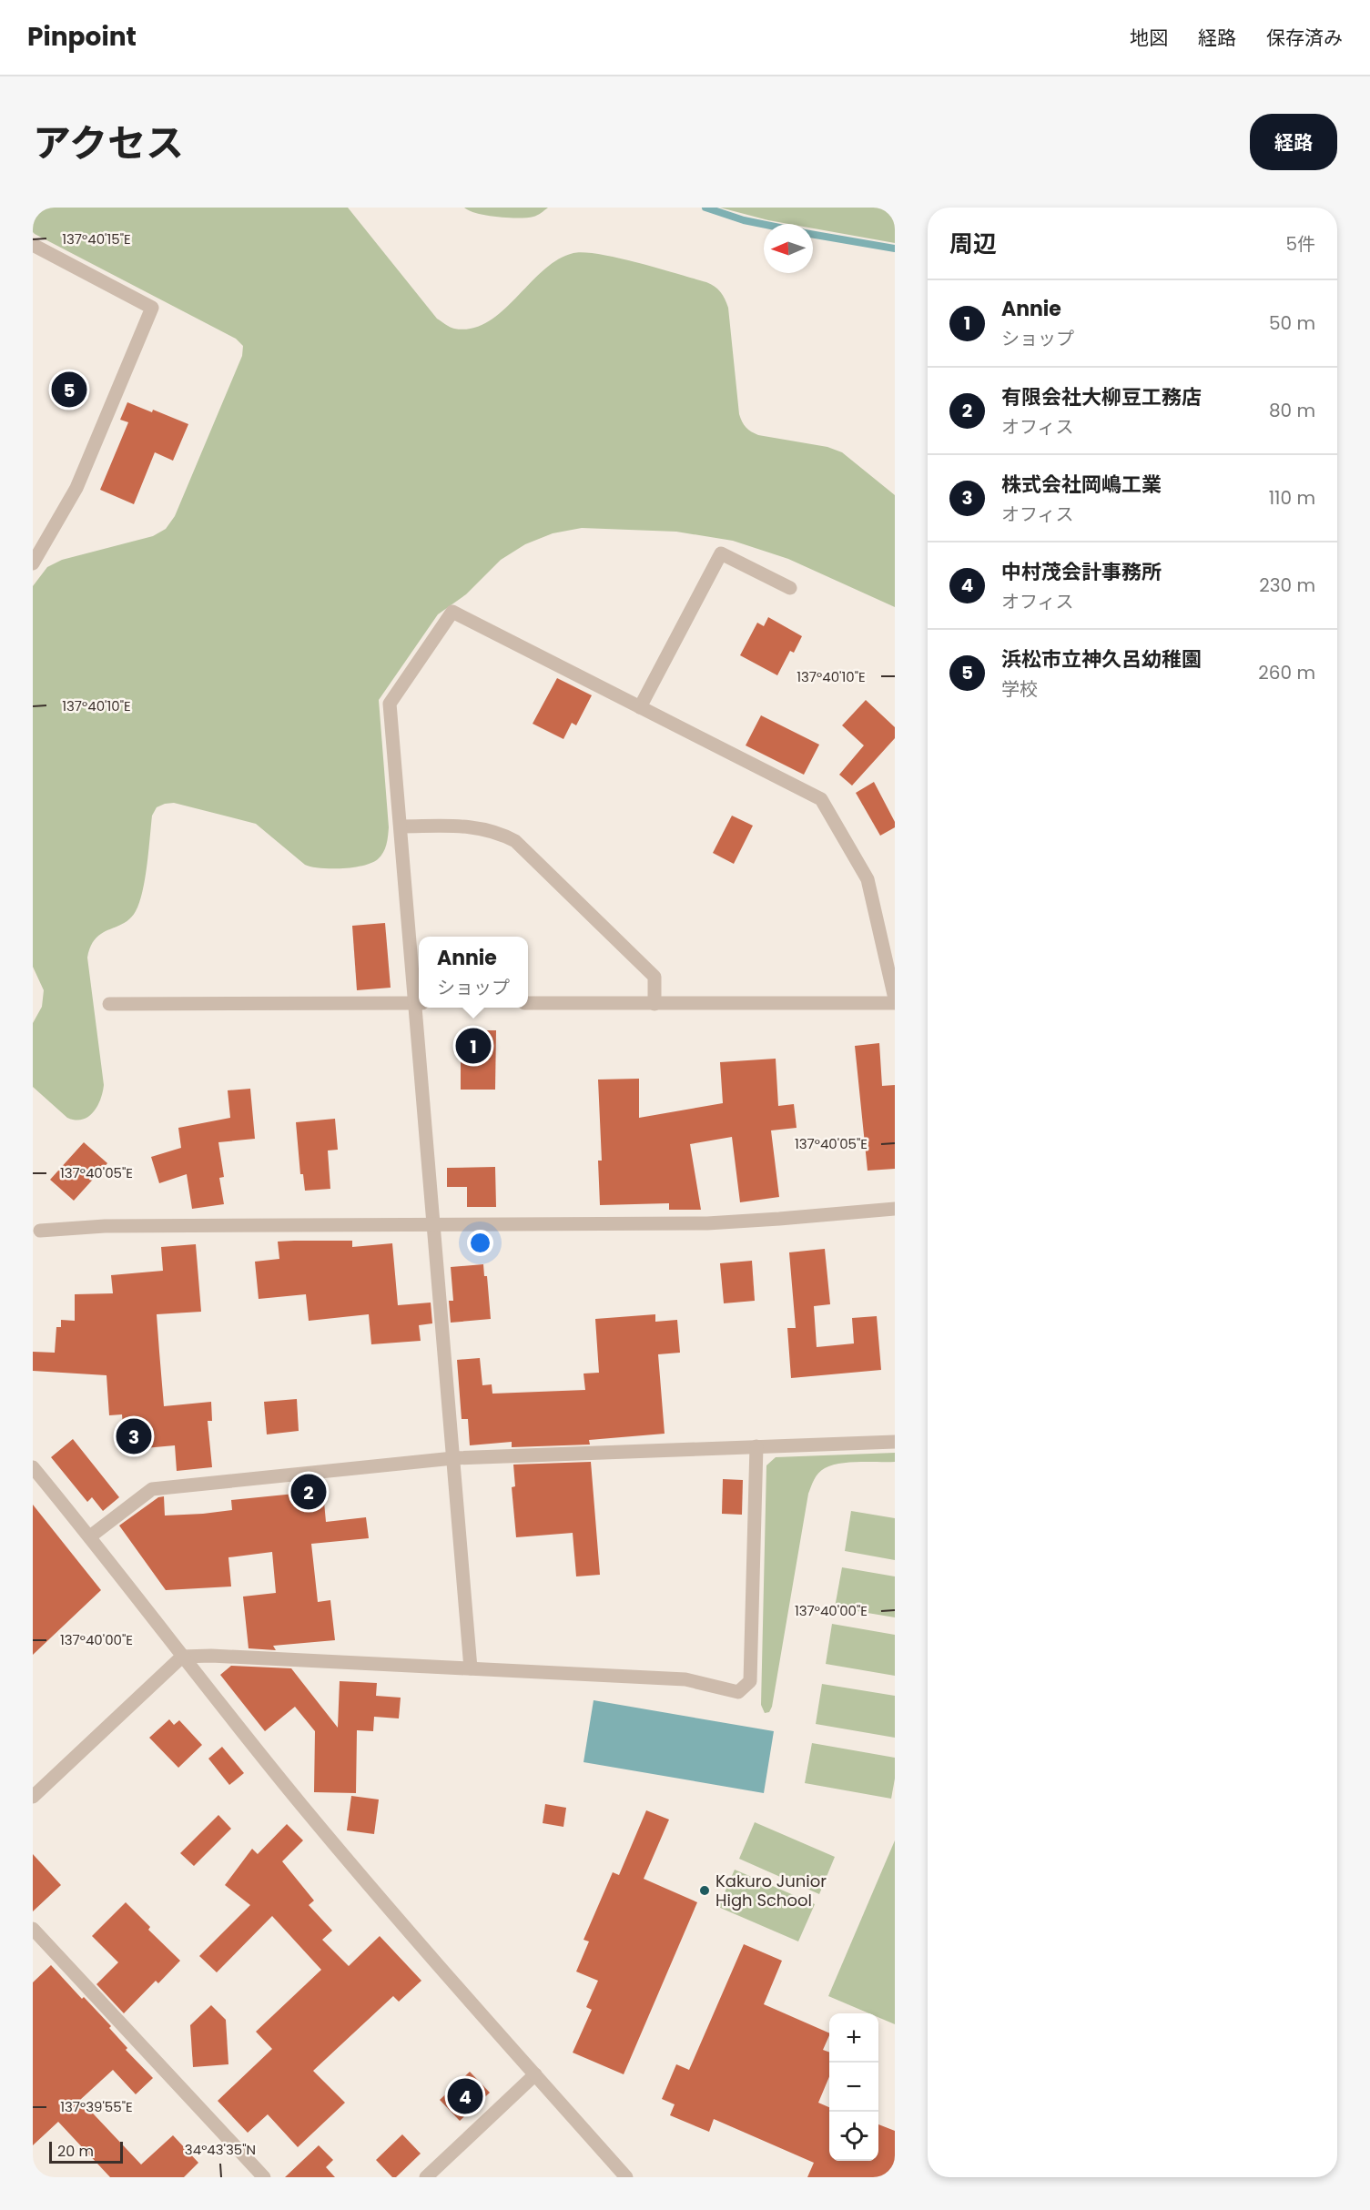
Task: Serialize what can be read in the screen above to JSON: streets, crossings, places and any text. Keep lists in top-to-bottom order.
{
  "places": ["Kakuro Junior High School"],
  "scale_bar": "20 m",
  "north": "left",
  "page": {
    "header": "Pinpoint",
    "nav": ["地図", "経路", "保存済み"],
    "title": "アクセス",
    "buttons": "経路",
    "heading": ["周辺", "5件"],
    "list": [
      {
        "mark": "1",
        "name": "Annie",
        "note": "ショップ",
        "value": "50 m"
      },
      {
        "mark": "2",
        "name": "有限会社大柳豆工務店",
        "note": "オフィス",
        "value": "80 m"
      },
      {
        "mark": "3",
        "name": "株式会社岡嶋工業",
        "note": "オフィス",
        "value": "110 m"
      },
      {
        "mark": "4",
        "name": "中村茂会計事務所",
        "note": "オフィス",
        "value": "230 m"
      },
      {
        "mark": "5",
        "name": "浜松市立神久呂幼稚園",
        "note": "学校",
        "value": "260 m"
      }
    ],
    "pins": [
      "5",
      "1",
      "3",
      "2",
      "4"
    ],
    "popup": ["Annie", "ショップ"],
    "map_buttons": ["+", "−"],
    "scale": "20 m"
  },
  "coordinates": [
    "137°40'15\"E",
    "137°40'10\"E",
    "137°40'05\"E",
    "137°40'00\"E",
    "137°39'55\"E",
    "34°43'35\"N"
  ]
}
